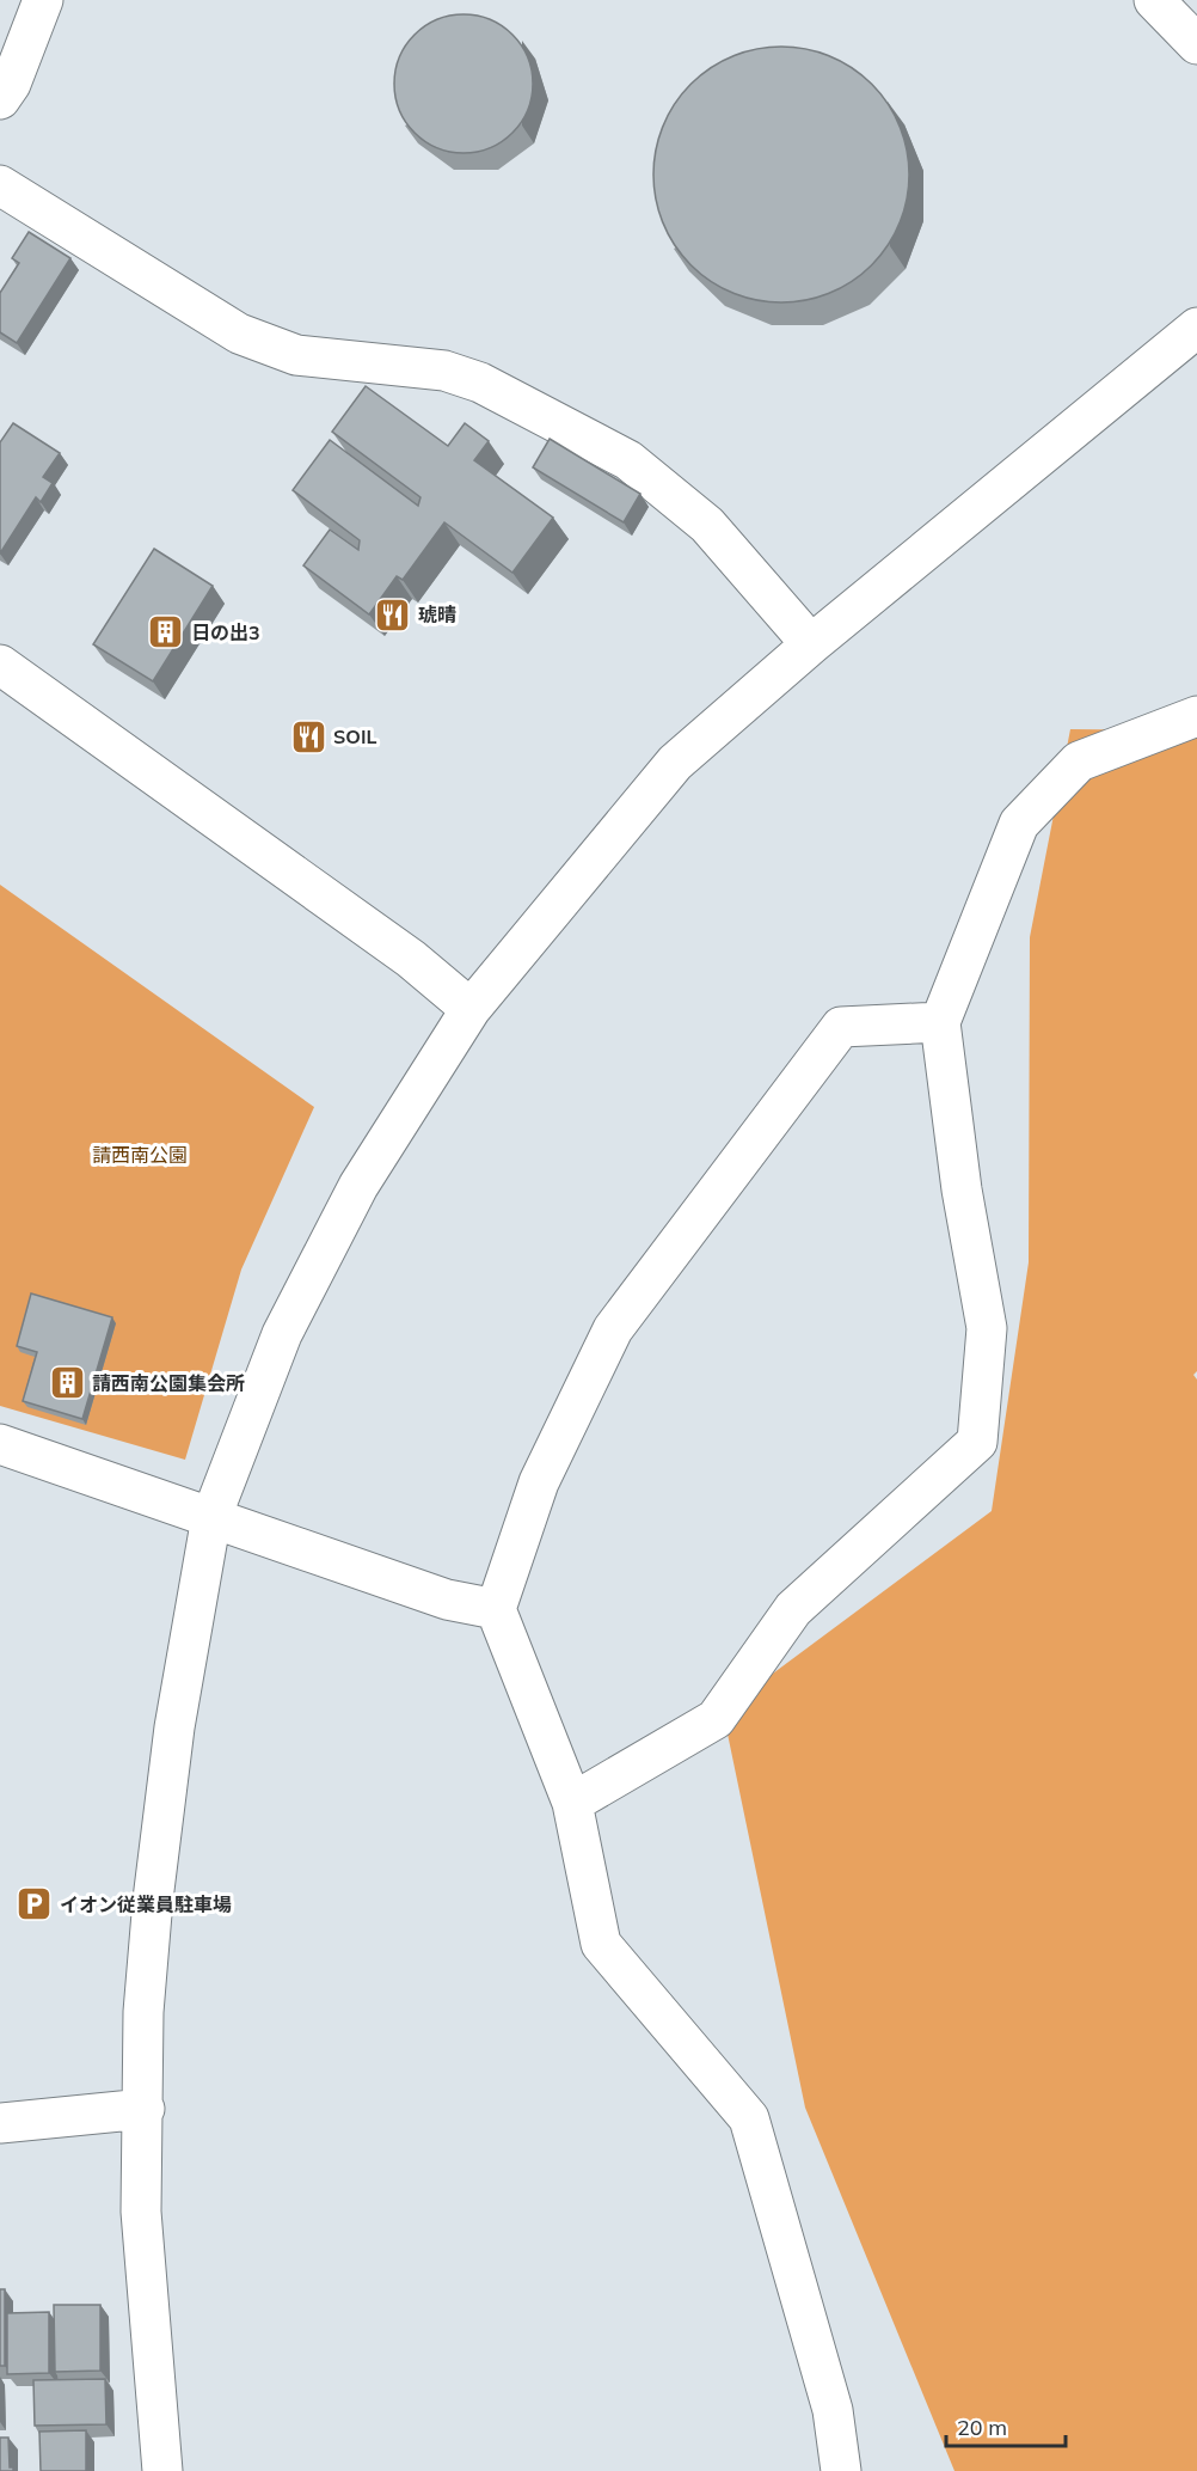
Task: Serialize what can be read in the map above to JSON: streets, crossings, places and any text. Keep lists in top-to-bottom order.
{
  "parks": ["請西南公園"],
  "places": {
    "restaurant": ["琥晴", "SOIL"],
    "building": ["日の出3", "請西南公園集会所"],
    "parking": ["イオン従業員駐車場"]
  },
  "scale_bar": "20 m"
}
